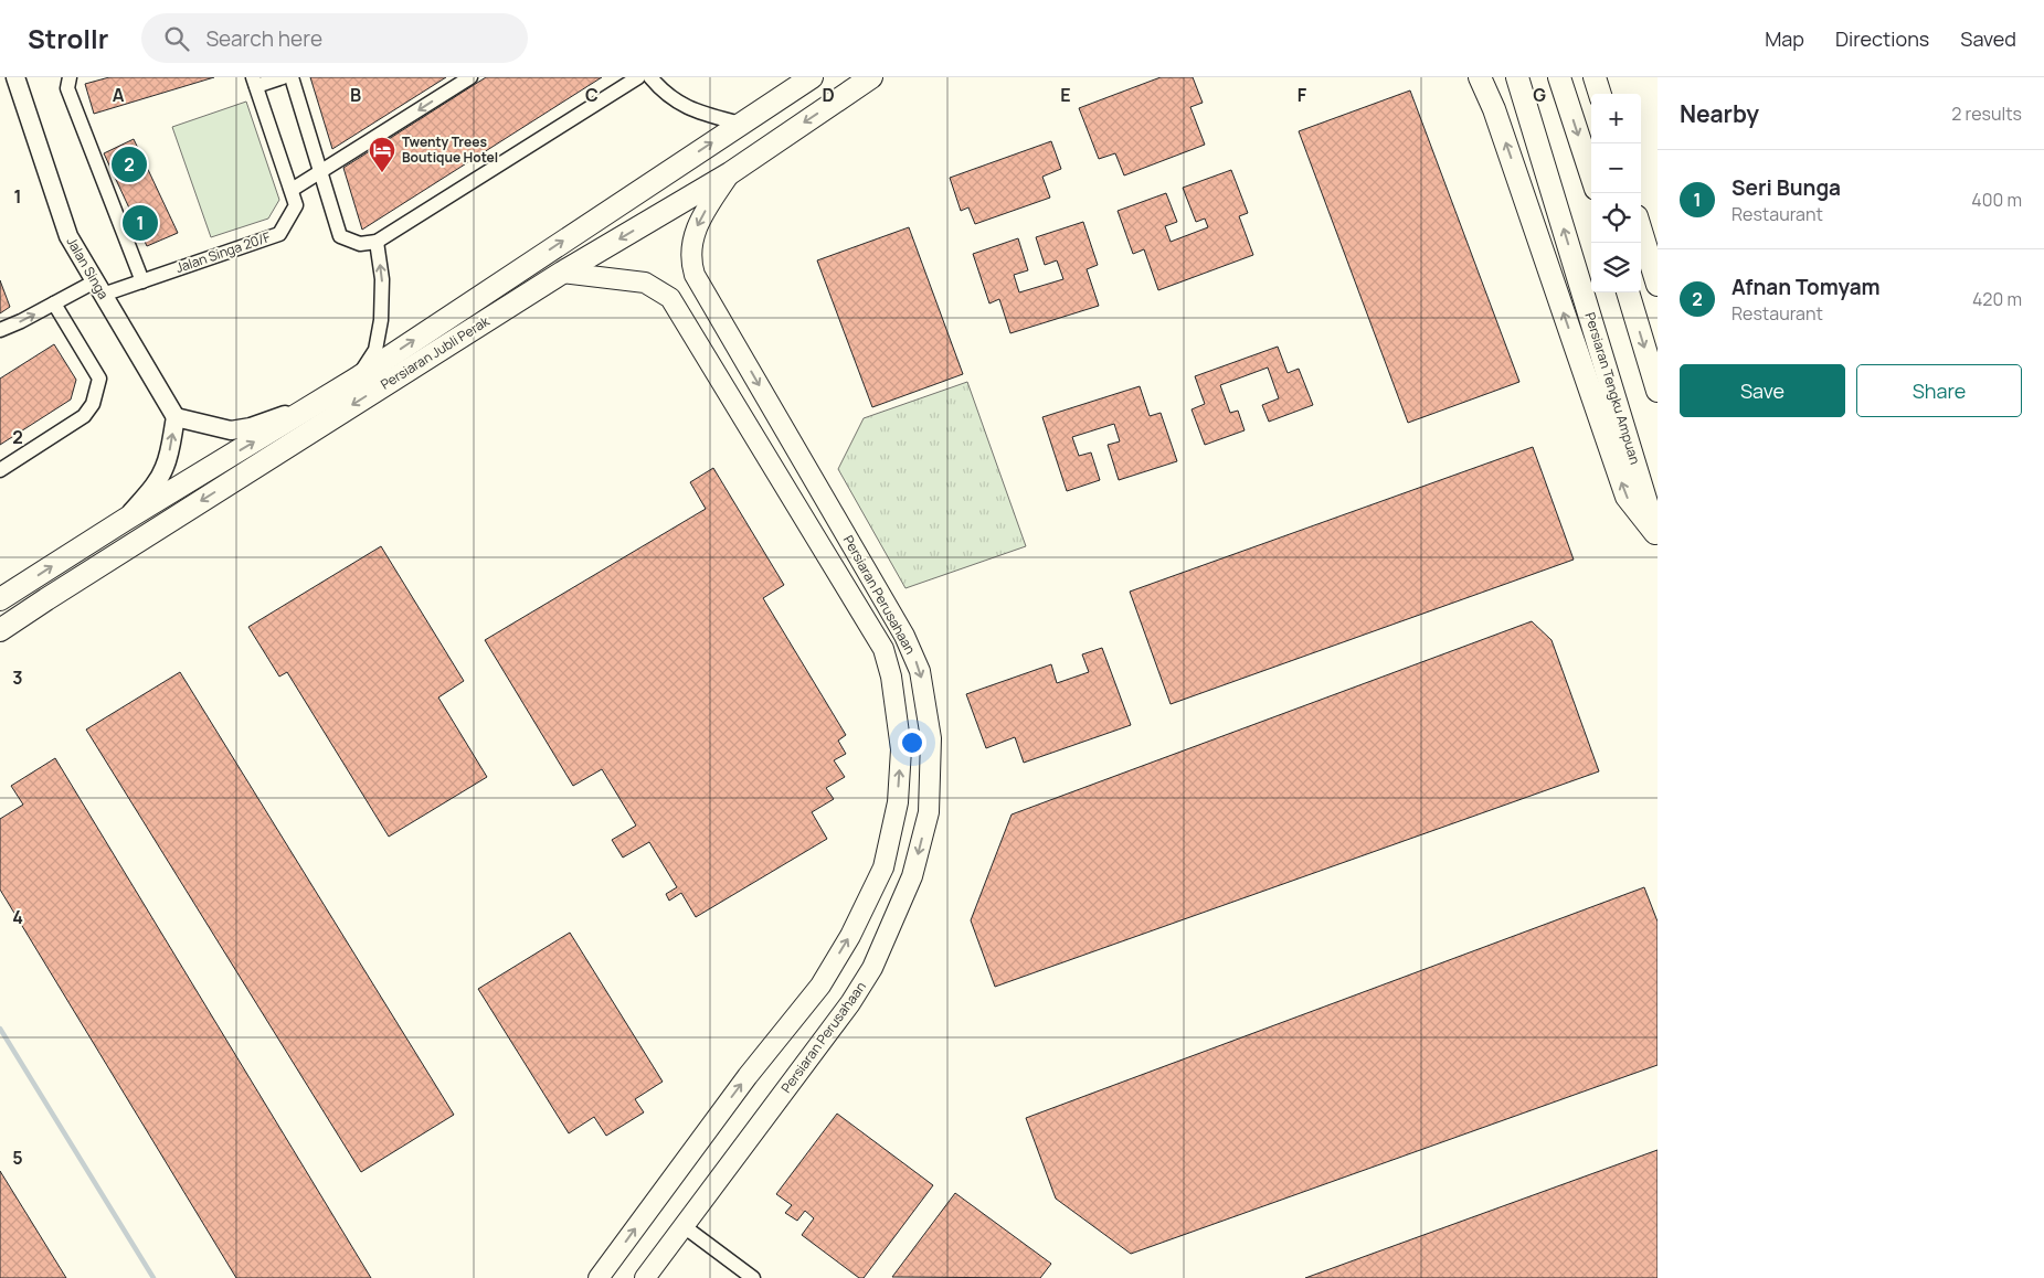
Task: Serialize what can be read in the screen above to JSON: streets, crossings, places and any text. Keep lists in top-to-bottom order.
{
  "streets": {
    "main road": ["Persiaran Jubli Perak", "Persiaran Tengku Ampuan", "Persiaran Perusahaan"],
    "street": ["Jalan Singa 20/F", "Jalan Singa"]
  },
  "crossings": [
    ["Jalan Singa 20/F", "Jalan Singa"],
    ["Persiaran Jubli Perak", "Persiaran Perusahaan"]
  ],
  "places": {
    "hotel": ["Twenty Trees Boutique Hotel"]
  },
  "page": {
    "header": "Strollr",
    "search": "Search here",
    "nav": ["Map", "Directions", "Saved"],
    "heading": ["Nearby", "2 results"],
    "map_buttons": ["+", "−"],
    "pins": ["2", "1"],
    "list": [
      {
        "mark": "1",
        "name": "Seri Bunga",
        "note": "Restaurant",
        "value": "400 m"
      },
      {
        "mark": "2",
        "name": "Afnan Tomyam",
        "note": "Restaurant",
        "value": "420 m"
      }
    ],
    "buttons": ["Save", "Share"]
  },
  "grid": {
    "columns": [
      "A",
      "B",
      "C",
      "D",
      "E",
      "F",
      "G"
    ],
    "rows": [
      "1",
      "2",
      "3",
      "4",
      "5"
    ]
  }
}
